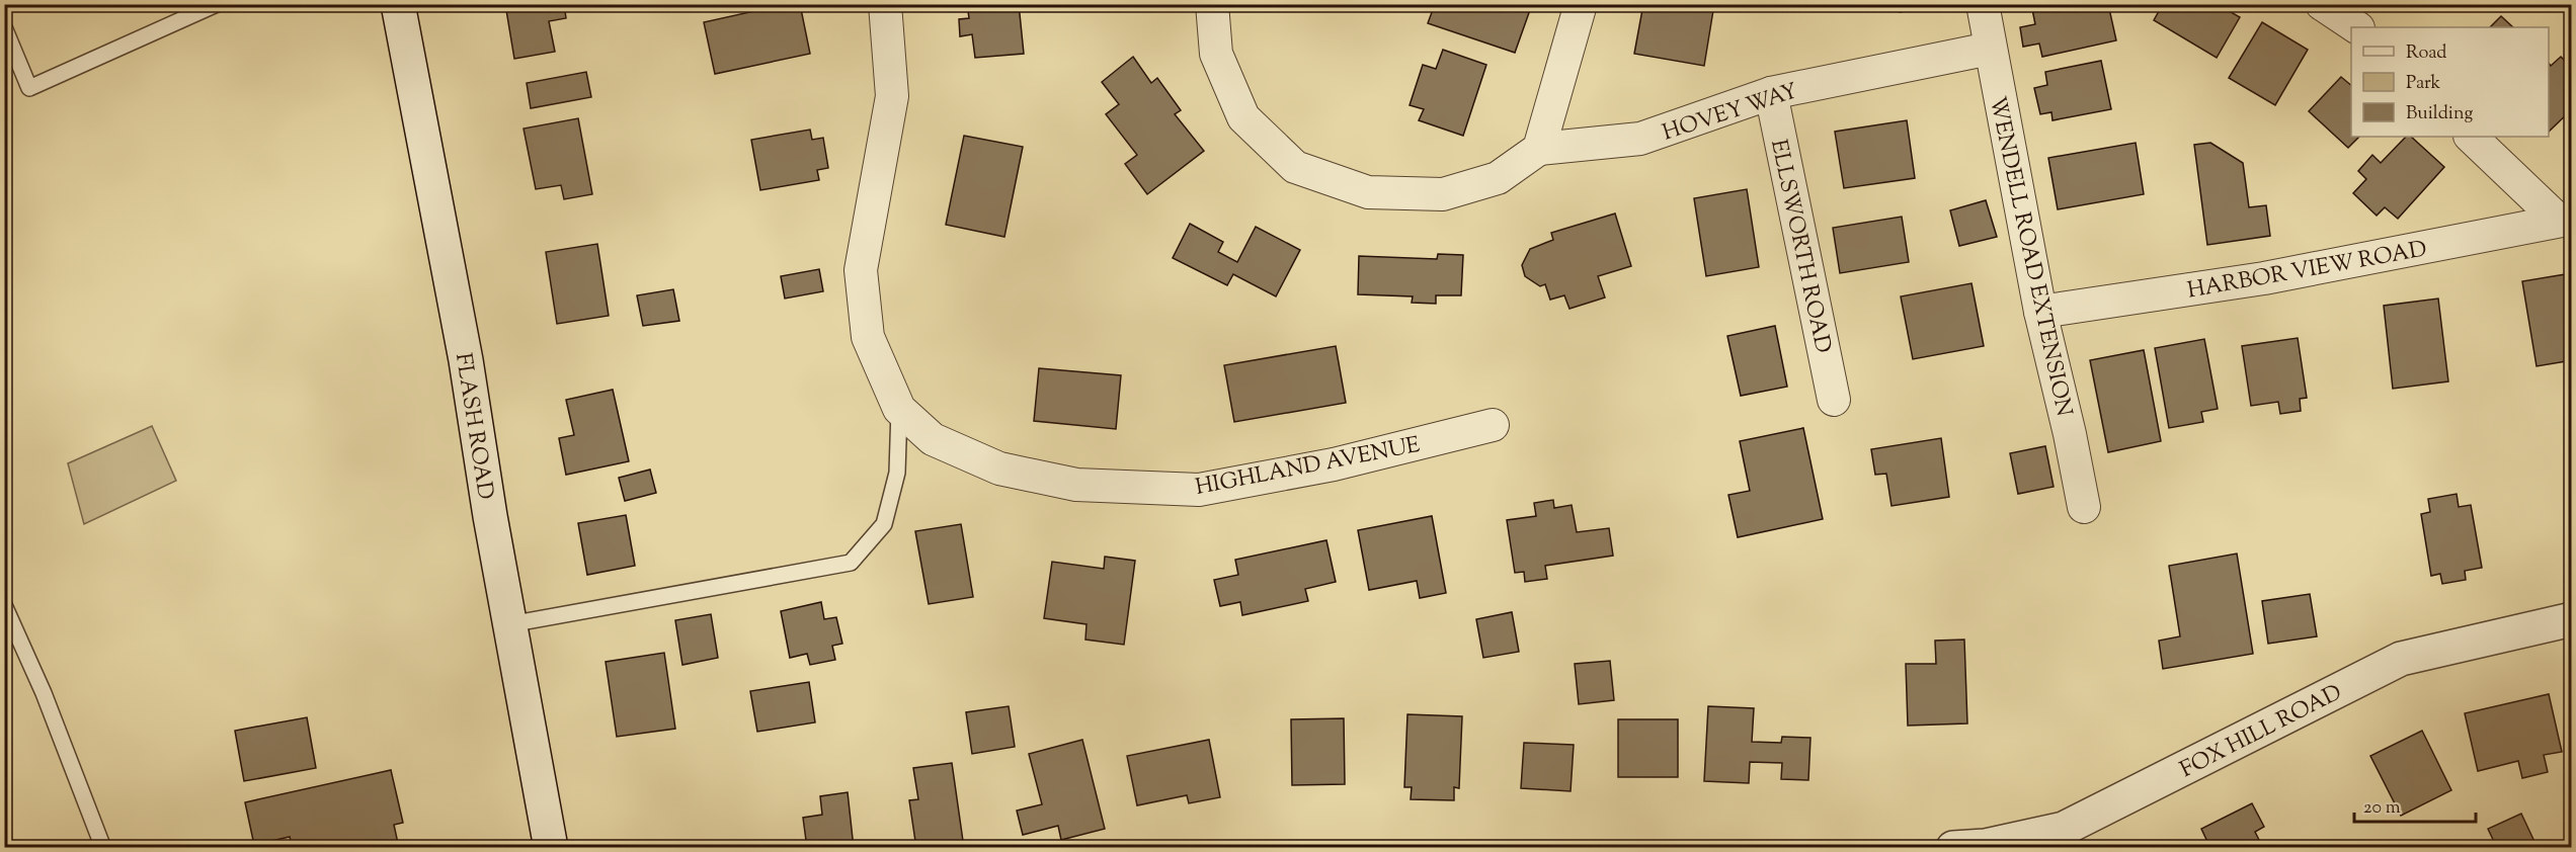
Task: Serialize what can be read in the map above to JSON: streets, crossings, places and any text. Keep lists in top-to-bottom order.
{
  "streets": {
    "main road": ["FLASH ROAD", "FOX HILL ROAD"],
    "street": [
      "HOVEY WAY",
      "ELLSWORTH ROAD",
      "WENDELL ROAD EXTENSION",
      "HARBOR VIEW ROAD",
      "HIGHLAND AVENUE"
    ]
  },
  "crossings": [
    ["HOVEY WAY", "ELLSWORTH ROAD"],
    ["HOVEY WAY", "WENDELL ROAD EXTENSION"],
    ["WENDELL ROAD EXTENSION", "HARBOR VIEW ROAD"]
  ],
  "legend": ["Road", "Park", "Building"],
  "scale_bar": "20 m"
}
